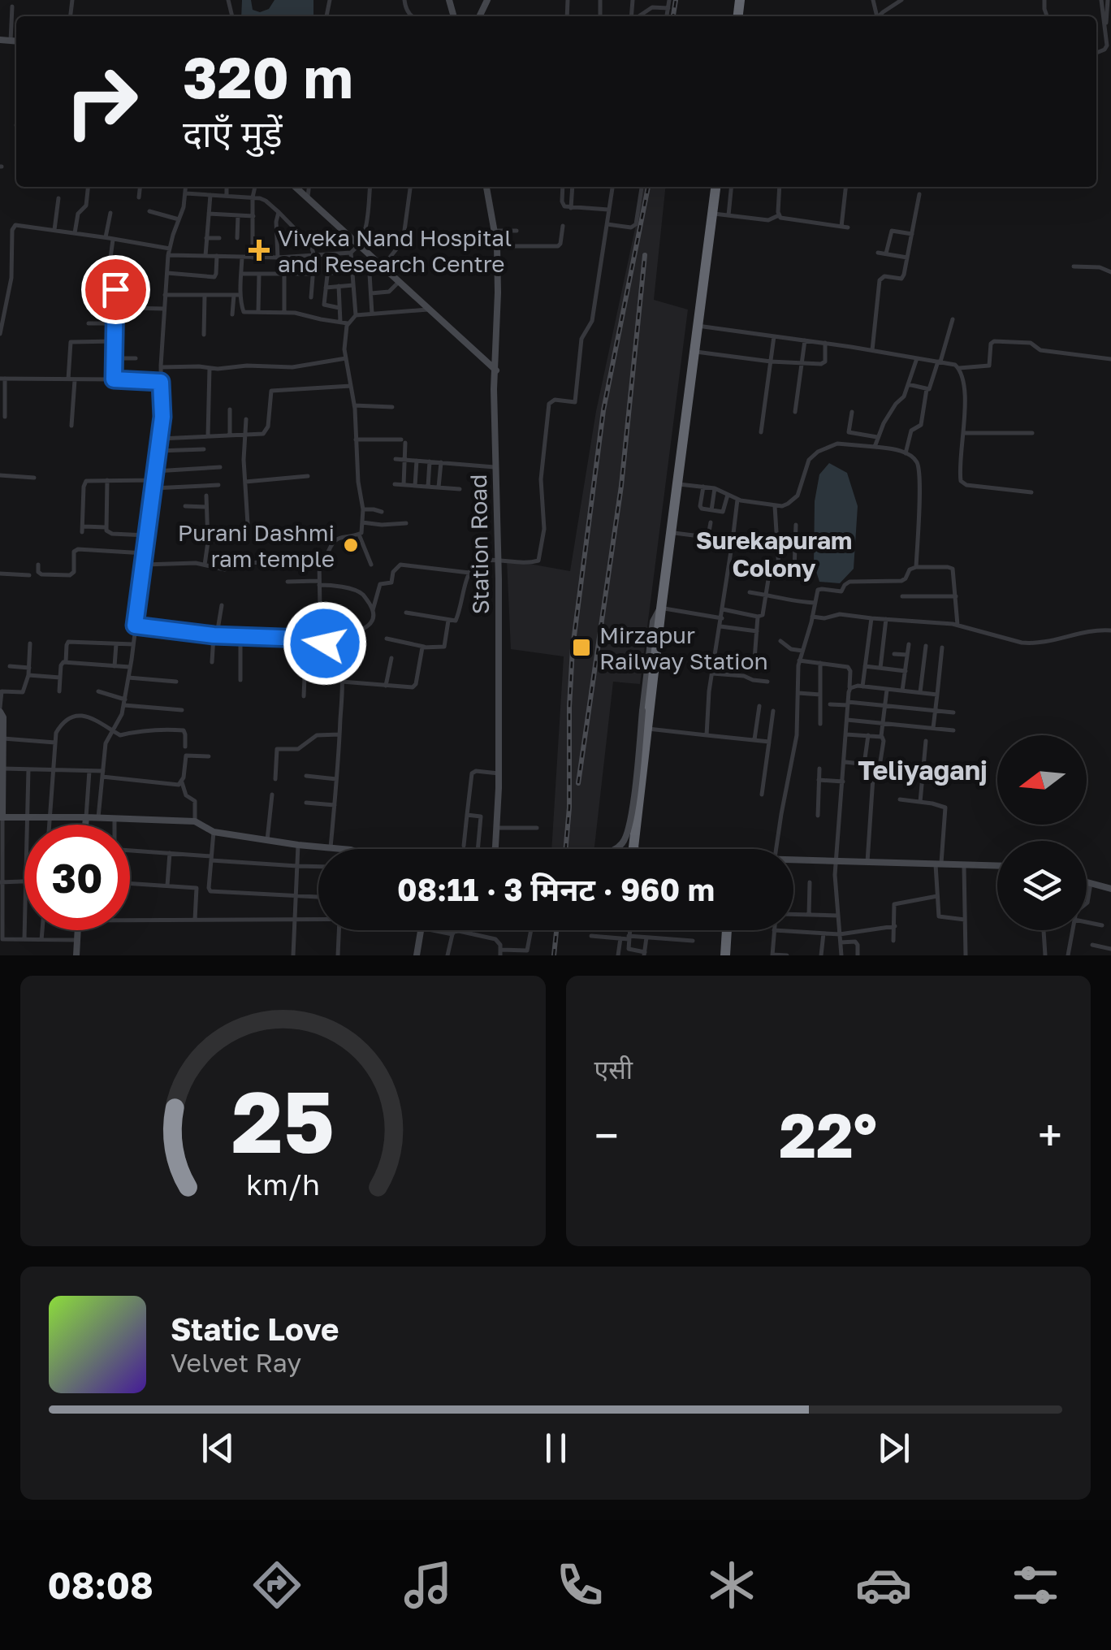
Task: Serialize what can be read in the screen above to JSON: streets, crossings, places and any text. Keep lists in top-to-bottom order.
{
  "streets": {
    "street": ["Station Road"]
  },
  "districts": ["Surekapuram Colony", "Teliyaganj"],
  "places": {
    "health": ["Viveka Nand Hospital and Research Centre"],
    "other": ["Purani Dashmi ram temple"],
    "transit": ["Mirzapur Railway Station"]
  },
  "north": "left",
  "page": {
    "turn": ["320 m", "दाएँ मुड़ें"],
    "limit": "30",
    "trip": "08:11 · 3 मिनट · 960 m",
    "tile": "एसी",
    "heat": ["−", "22°", "+"],
    "song": ["Static Love", "Velvet Ray"],
    "tabs": "08:08",
    "gauge": ["25", "km/h"]
  }
}
